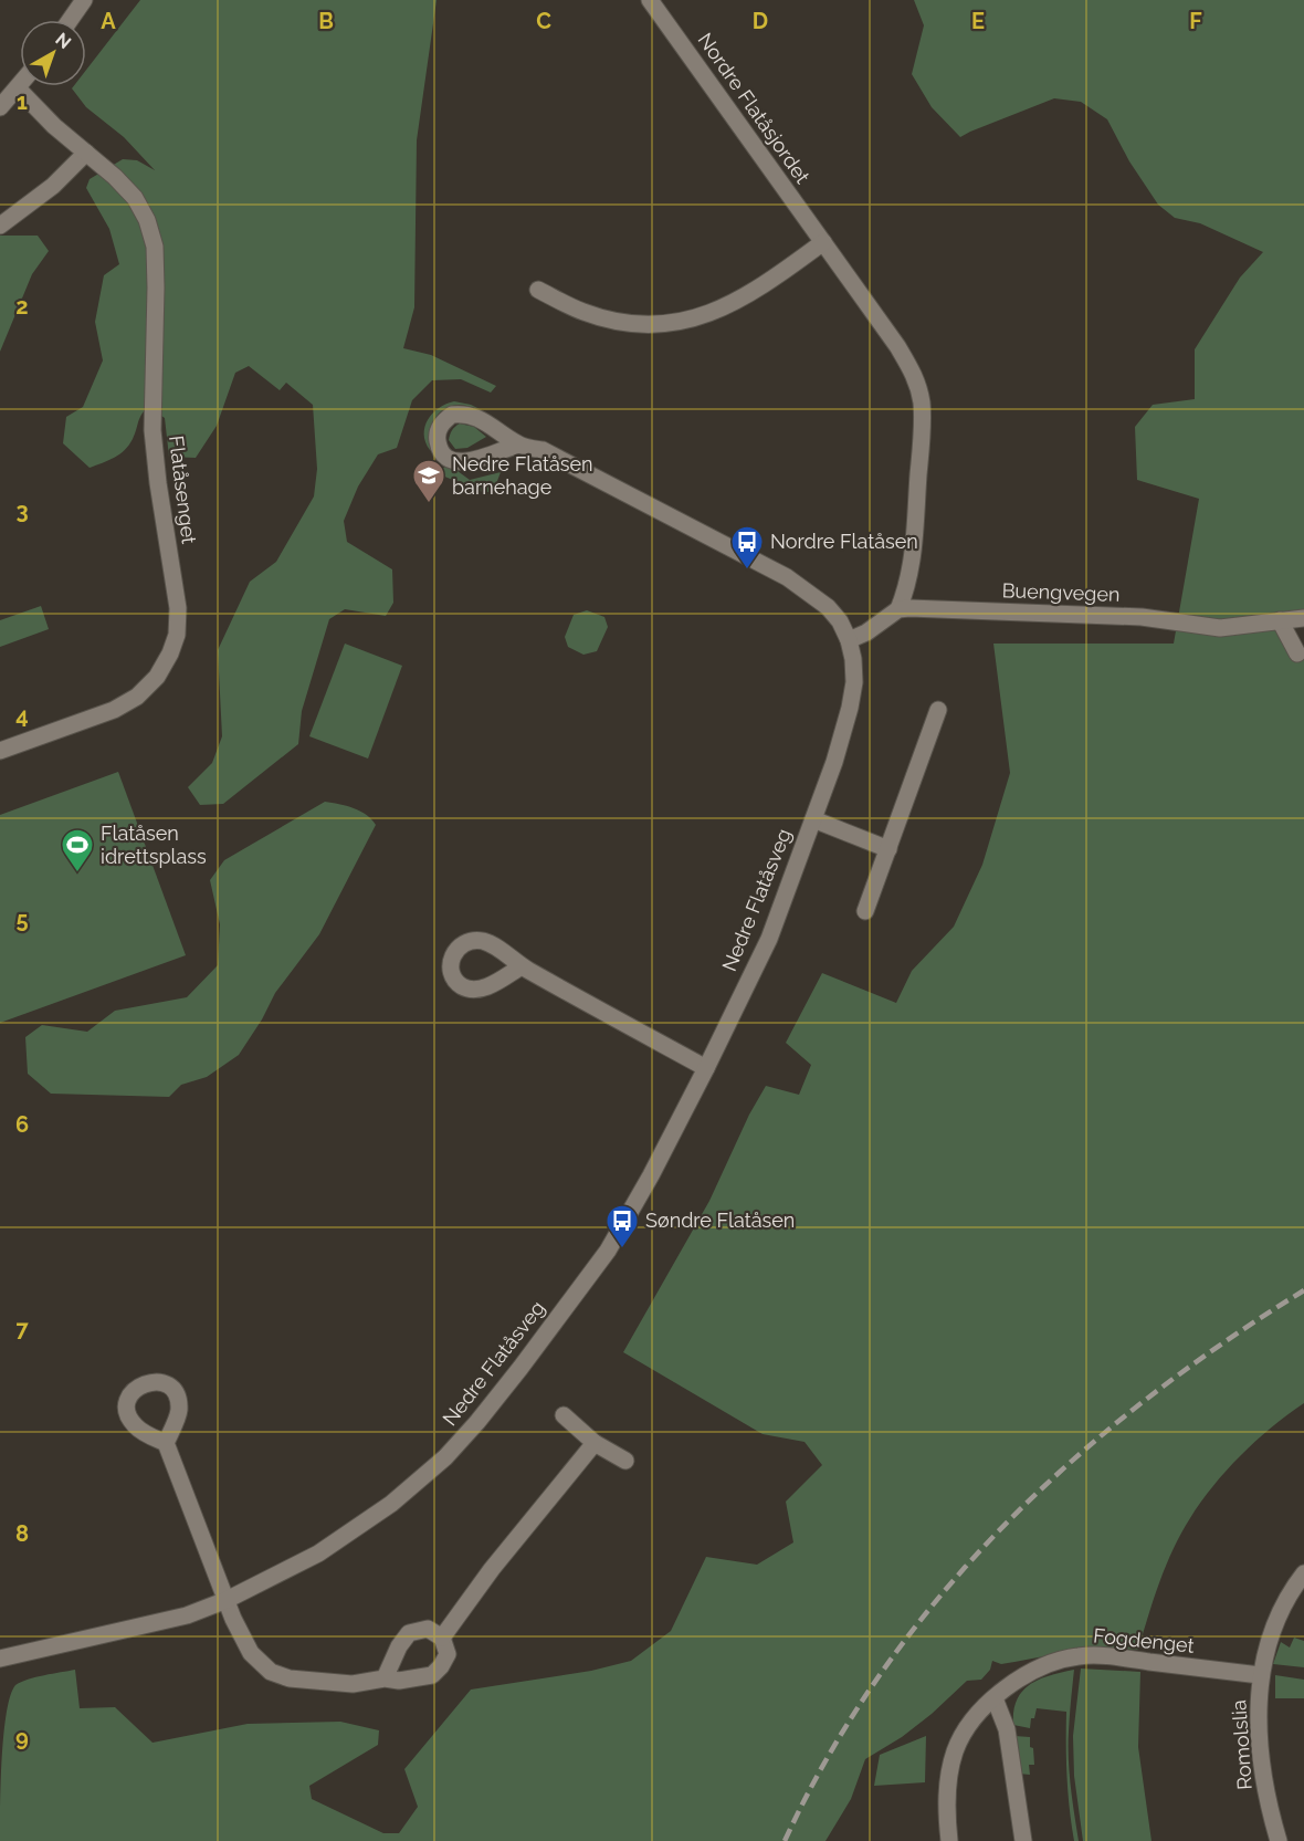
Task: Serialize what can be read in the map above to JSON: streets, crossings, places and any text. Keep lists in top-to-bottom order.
{
  "streets": {
    "street": [
      "Nordre Flatåsjordet",
      "Flatåsenget",
      "Buengvegen",
      "Nedre Flatåsveg",
      "Fogdenget",
      "Romolslia"
    ]
  },
  "crossings": [
    ["Nordre Flatåsjordet", "Buengvegen"],
    ["Fogdenget", "Romolslia"]
  ],
  "places": {
    "school or university": ["Nedre Flatåsen barnehage"],
    "bus stop": ["Nordre Flatåsen", "Søndre Flatåsen"],
    "sports": ["Flatåsen idrettsplass"]
  },
  "north": "top right",
  "grid": {
    "columns": [
      "A",
      "B",
      "C",
      "D",
      "E",
      "F"
    ],
    "rows": [
      "1",
      "2",
      "3",
      "4",
      "5",
      "6",
      "7",
      "8",
      "9"
    ]
  }
}
